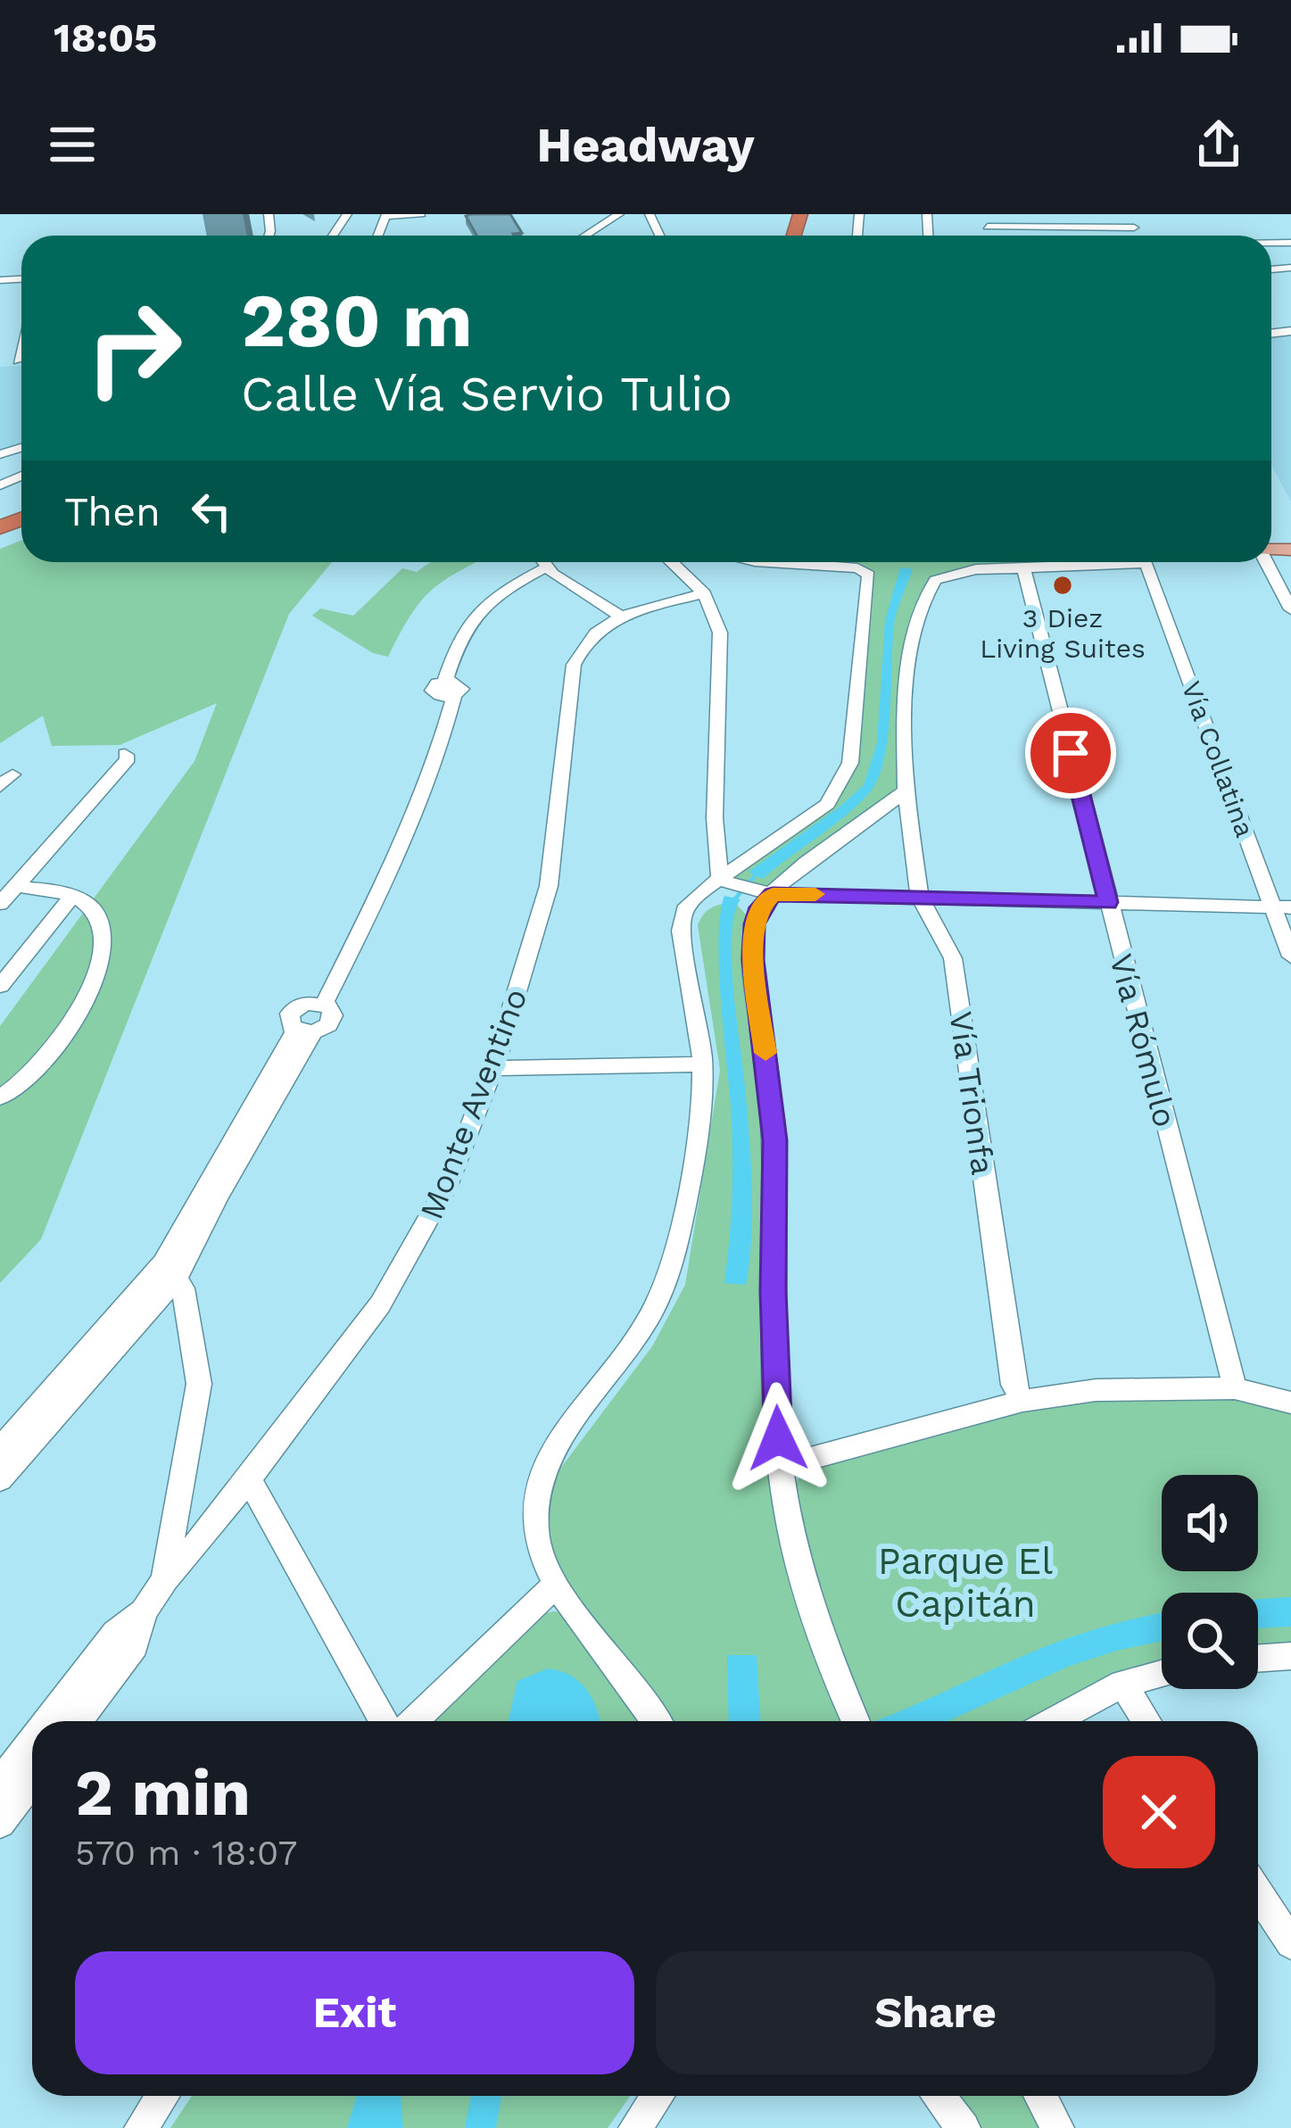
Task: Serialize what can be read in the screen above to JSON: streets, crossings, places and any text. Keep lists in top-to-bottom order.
{
  "streets": {
    "street": [
      "Vía Collatina",
      "Vía Rómulo",
      "Vía Trionfa",
      "Monte Aventino"
    ]
  },
  "crossings": [
    ["Vía Rómulo", "Vía Trionfa"]
  ],
  "parks": ["Parque El Capitán"],
  "places": ["3 Diez Living Suites"],
  "page": {
    "status": "18:05",
    "header": "Headway",
    "turn": ["280 m", "Calle Vía Servio Tulio"],
    "then": "Then",
    "heading": ["2 min", "570 m · 18:07"],
    "buttons": ["Exit", "Share"]
  }
}
